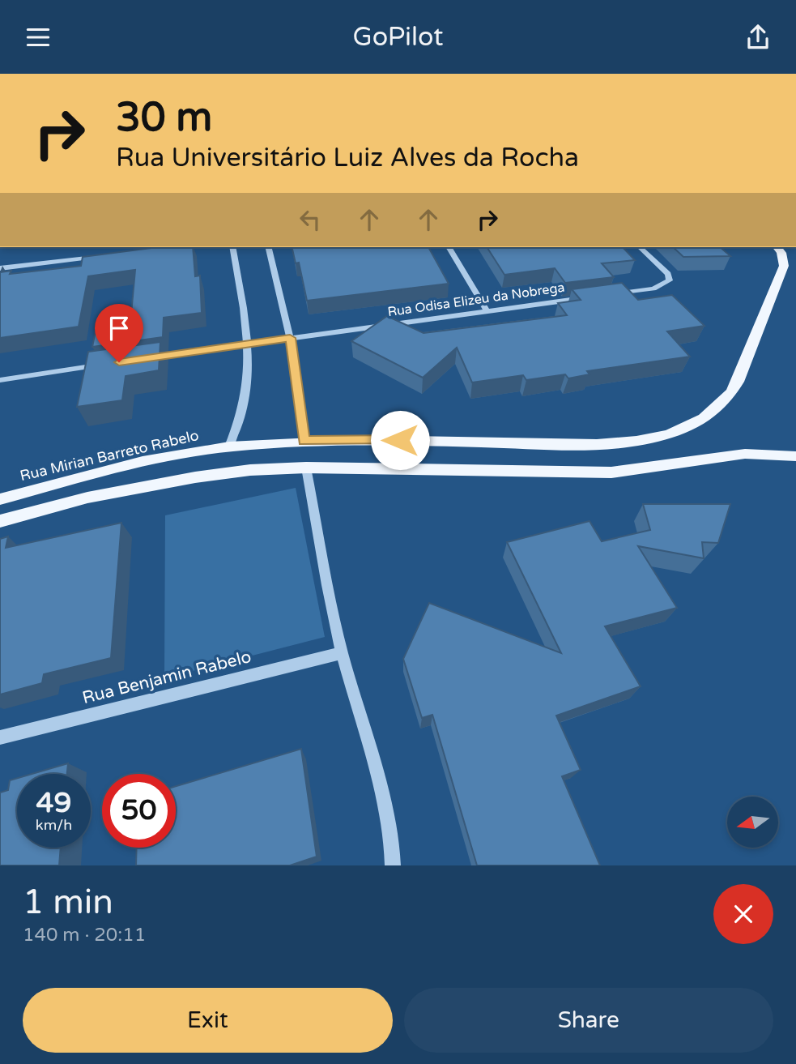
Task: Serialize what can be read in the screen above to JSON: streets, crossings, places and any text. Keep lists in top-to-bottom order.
{
  "streets": {
    "main road": ["Rua Mirian Barreto Rabelo"],
    "street": ["Rua Odisa Elizeu da Nobrega", "Rua Benjamin Rabelo"]
  },
  "north": "left",
  "page": {
    "header": "GoPilot",
    "turn": ["30 m", "Rua Universitário Luiz Alves da Rocha"],
    "speed": "49 km/h",
    "limit": "50",
    "heading": ["1 min", "140 m · 20:11"],
    "buttons": ["Exit", "Share"]
  }
}
